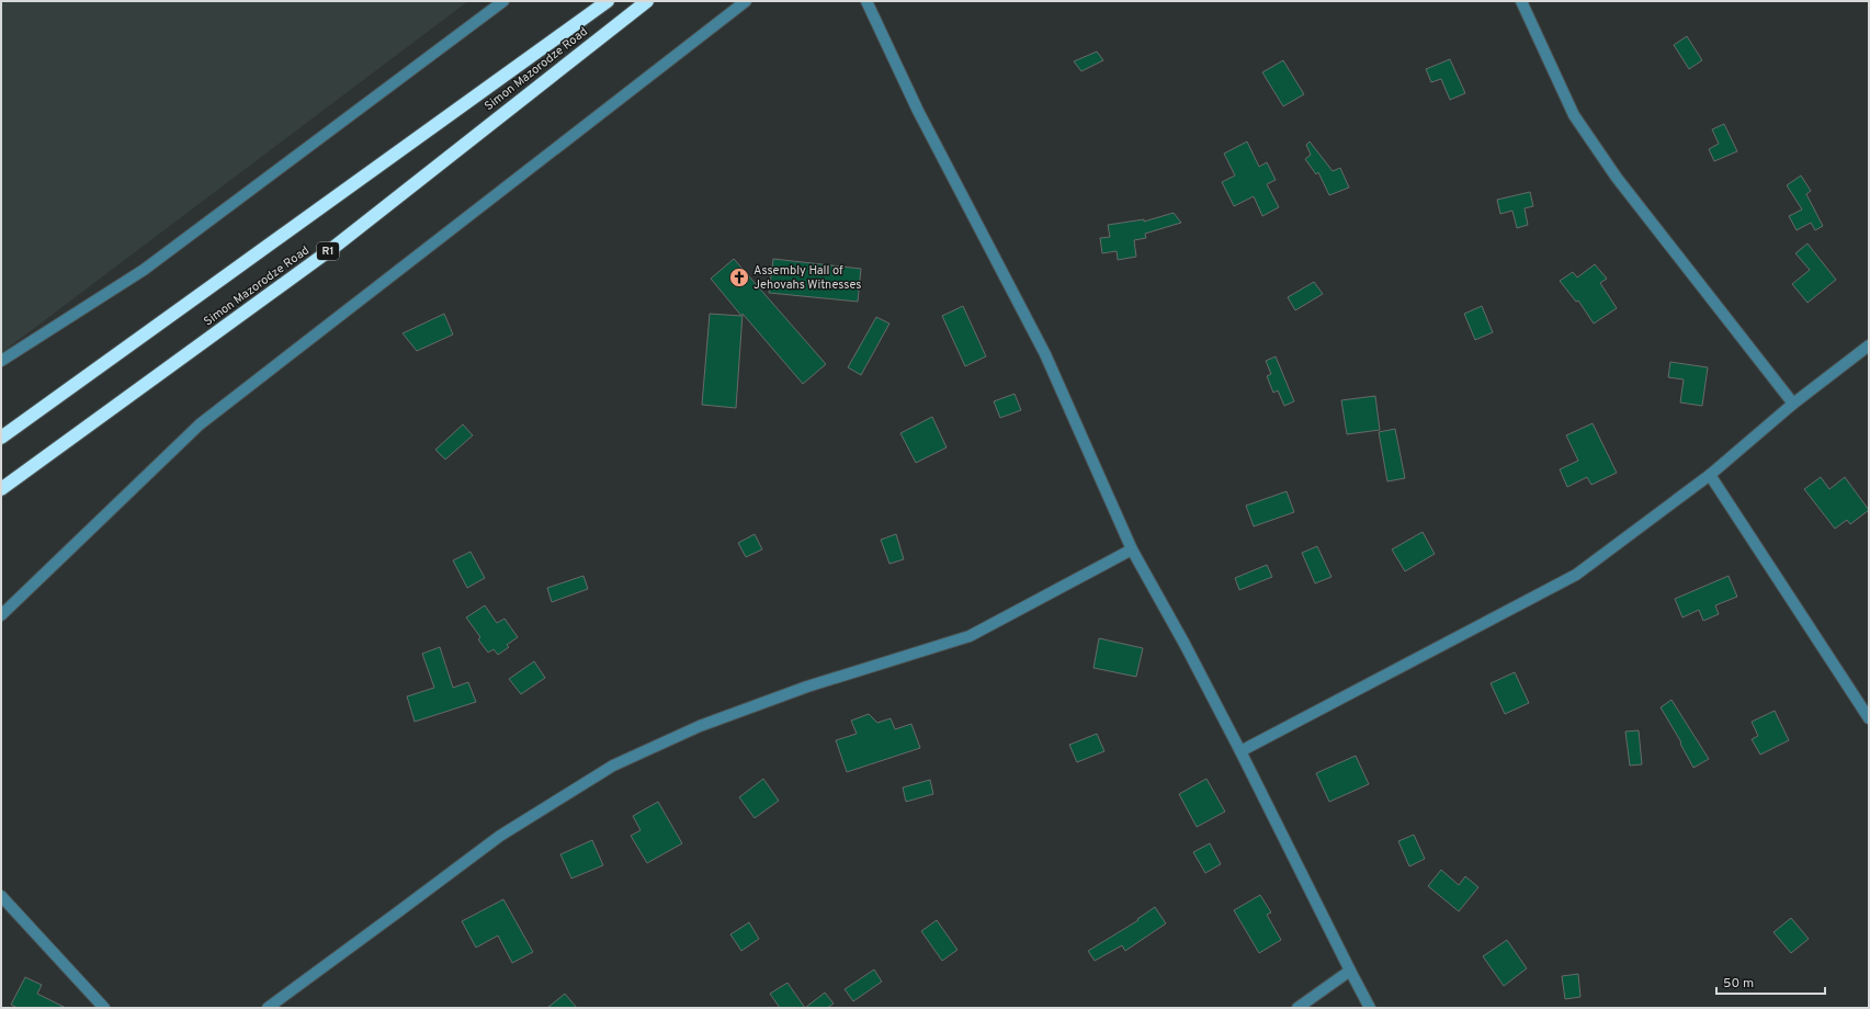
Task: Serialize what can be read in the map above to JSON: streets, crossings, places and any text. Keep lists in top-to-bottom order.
{
  "streets": {
    "highway": ["Simon Mazorodze Road", "R1"]
  },
  "places": {
    "church": ["Assembly Hall of Jehovahs Witnesses"]
  },
  "scale_bar": "50 m"
}
